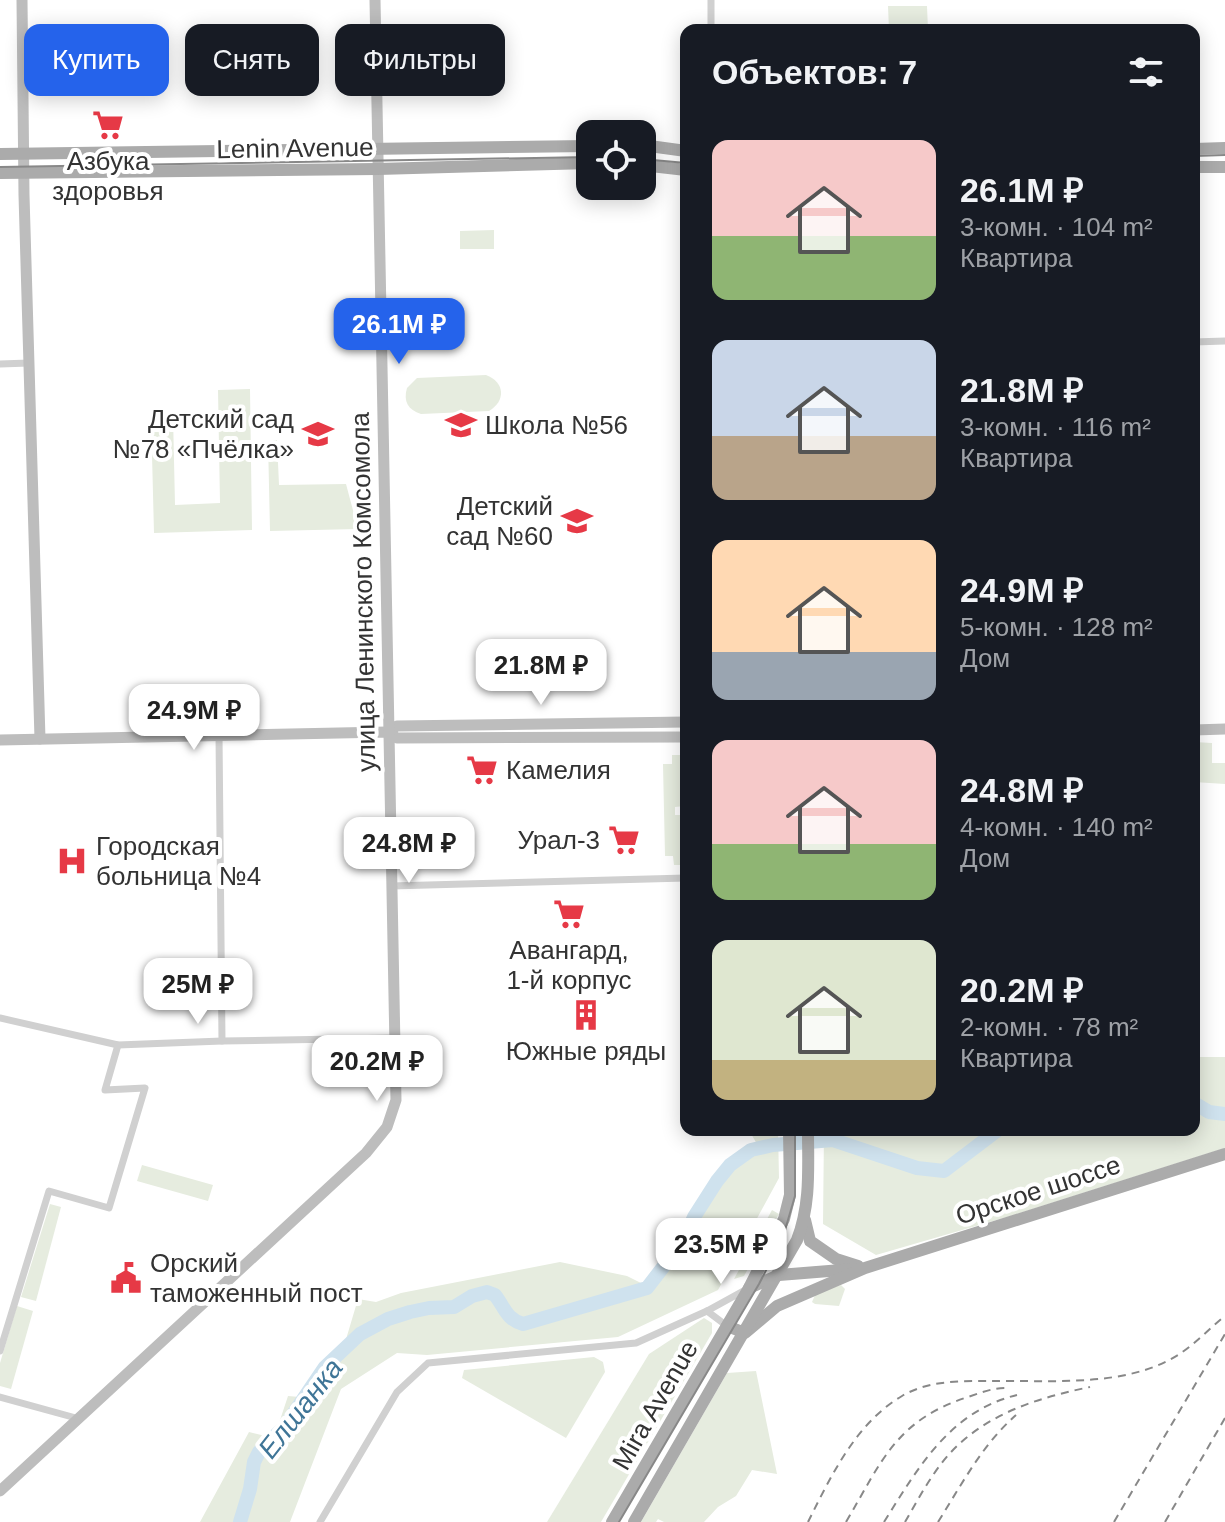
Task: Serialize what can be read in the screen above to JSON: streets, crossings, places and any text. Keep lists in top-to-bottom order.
{
  "streets": {
    "main road": ["Lenin Avenue", "Орское шоссе", "Mira Avenue"],
    "street": ["улица Ленинского Комсомола"]
  },
  "crossings": [
    ["Lenin Avenue", "улица Ленинского Комсомола"]
  ],
  "water": ["Елшанка"],
  "places": {
    "supermarket": [
      "Азбука здоровья",
      "Камелия",
      "Урал-3",
      "Авангард, 1-й корпус"
    ],
    "school or university": ["Школа №56", "Детский сад №78 «Пчёлка»", "Детский сад №60"],
    "hospital": ["Городская больница №4"],
    "building": ["Южные ряды"],
    "public building": ["Орский таможенный пост"]
  },
  "page": {
    "chip": ["Купить", "Снять", "Фильтры"],
    "heading": "Объектов: 7",
    "list": [
      {
        "name": "26.1M ₽",
        "note": "3-комн. · 104 m² · Квартира"
      },
      {
        "name": "21.8M ₽",
        "note": "3-комн. · 116 m² · Квартира"
      },
      {
        "name": "24.9M ₽",
        "note": "5-комн. · 128 m² · Дом"
      },
      {
        "name": "24.8M ₽",
        "note": "4-комн. · 140 m² · Дом"
      },
      {
        "name": "20.2M ₽",
        "note": "2-комн. · 78 m² · Квартира"
      }
    ],
    "price": [
      "26.1M ₽",
      "21.8M ₽",
      "24.9M ₽",
      "24.8M ₽",
      "25M ₽",
      "20.2M ₽",
      "23.5M ₽"
    ]
  }
}
